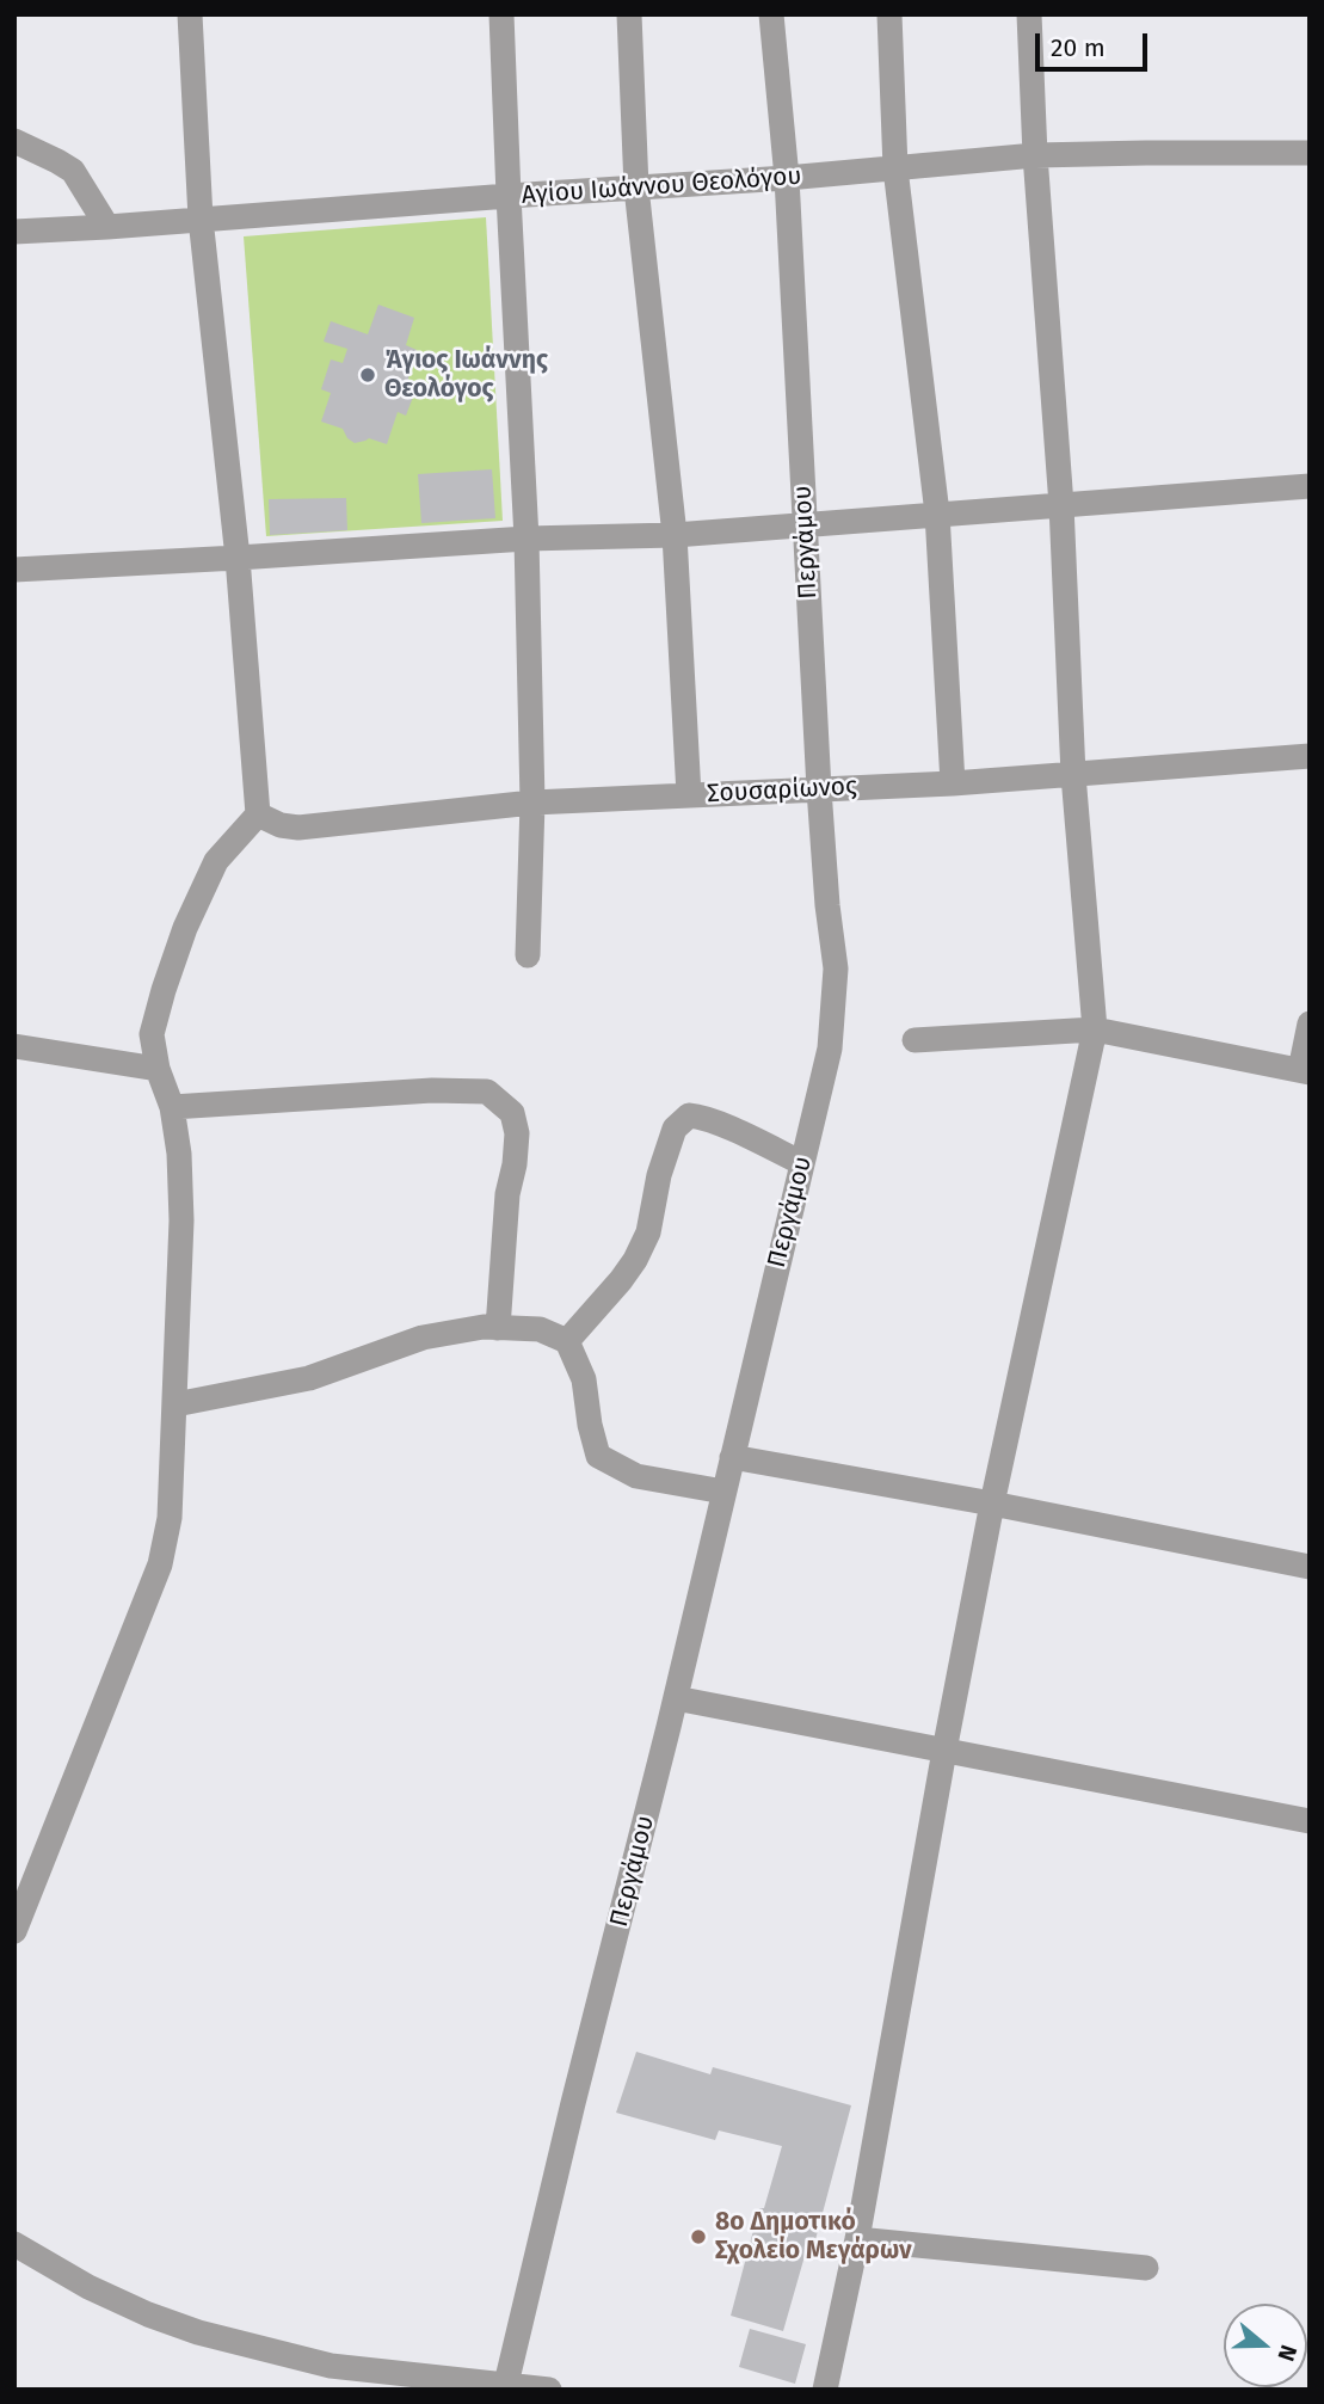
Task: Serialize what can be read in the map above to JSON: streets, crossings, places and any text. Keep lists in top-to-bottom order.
{
  "streets": {
    "street": ["Αγίου Ιωάννου Θεολόγου", "Περγάμου", "Σουσαρίωνος"]
  },
  "crossings": [
    ["Αγίου Ιωάννου Θεολόγου", "Περγάμου"],
    ["Περγάμου", "Σουσαρίωνος"]
  ],
  "places": ["Άγιος Ιωάννης Θεολόγος", "8ο Δημοτικό Σχολείο Μεγάρων"],
  "scale_bar": "20 m",
  "north": "right"
}
